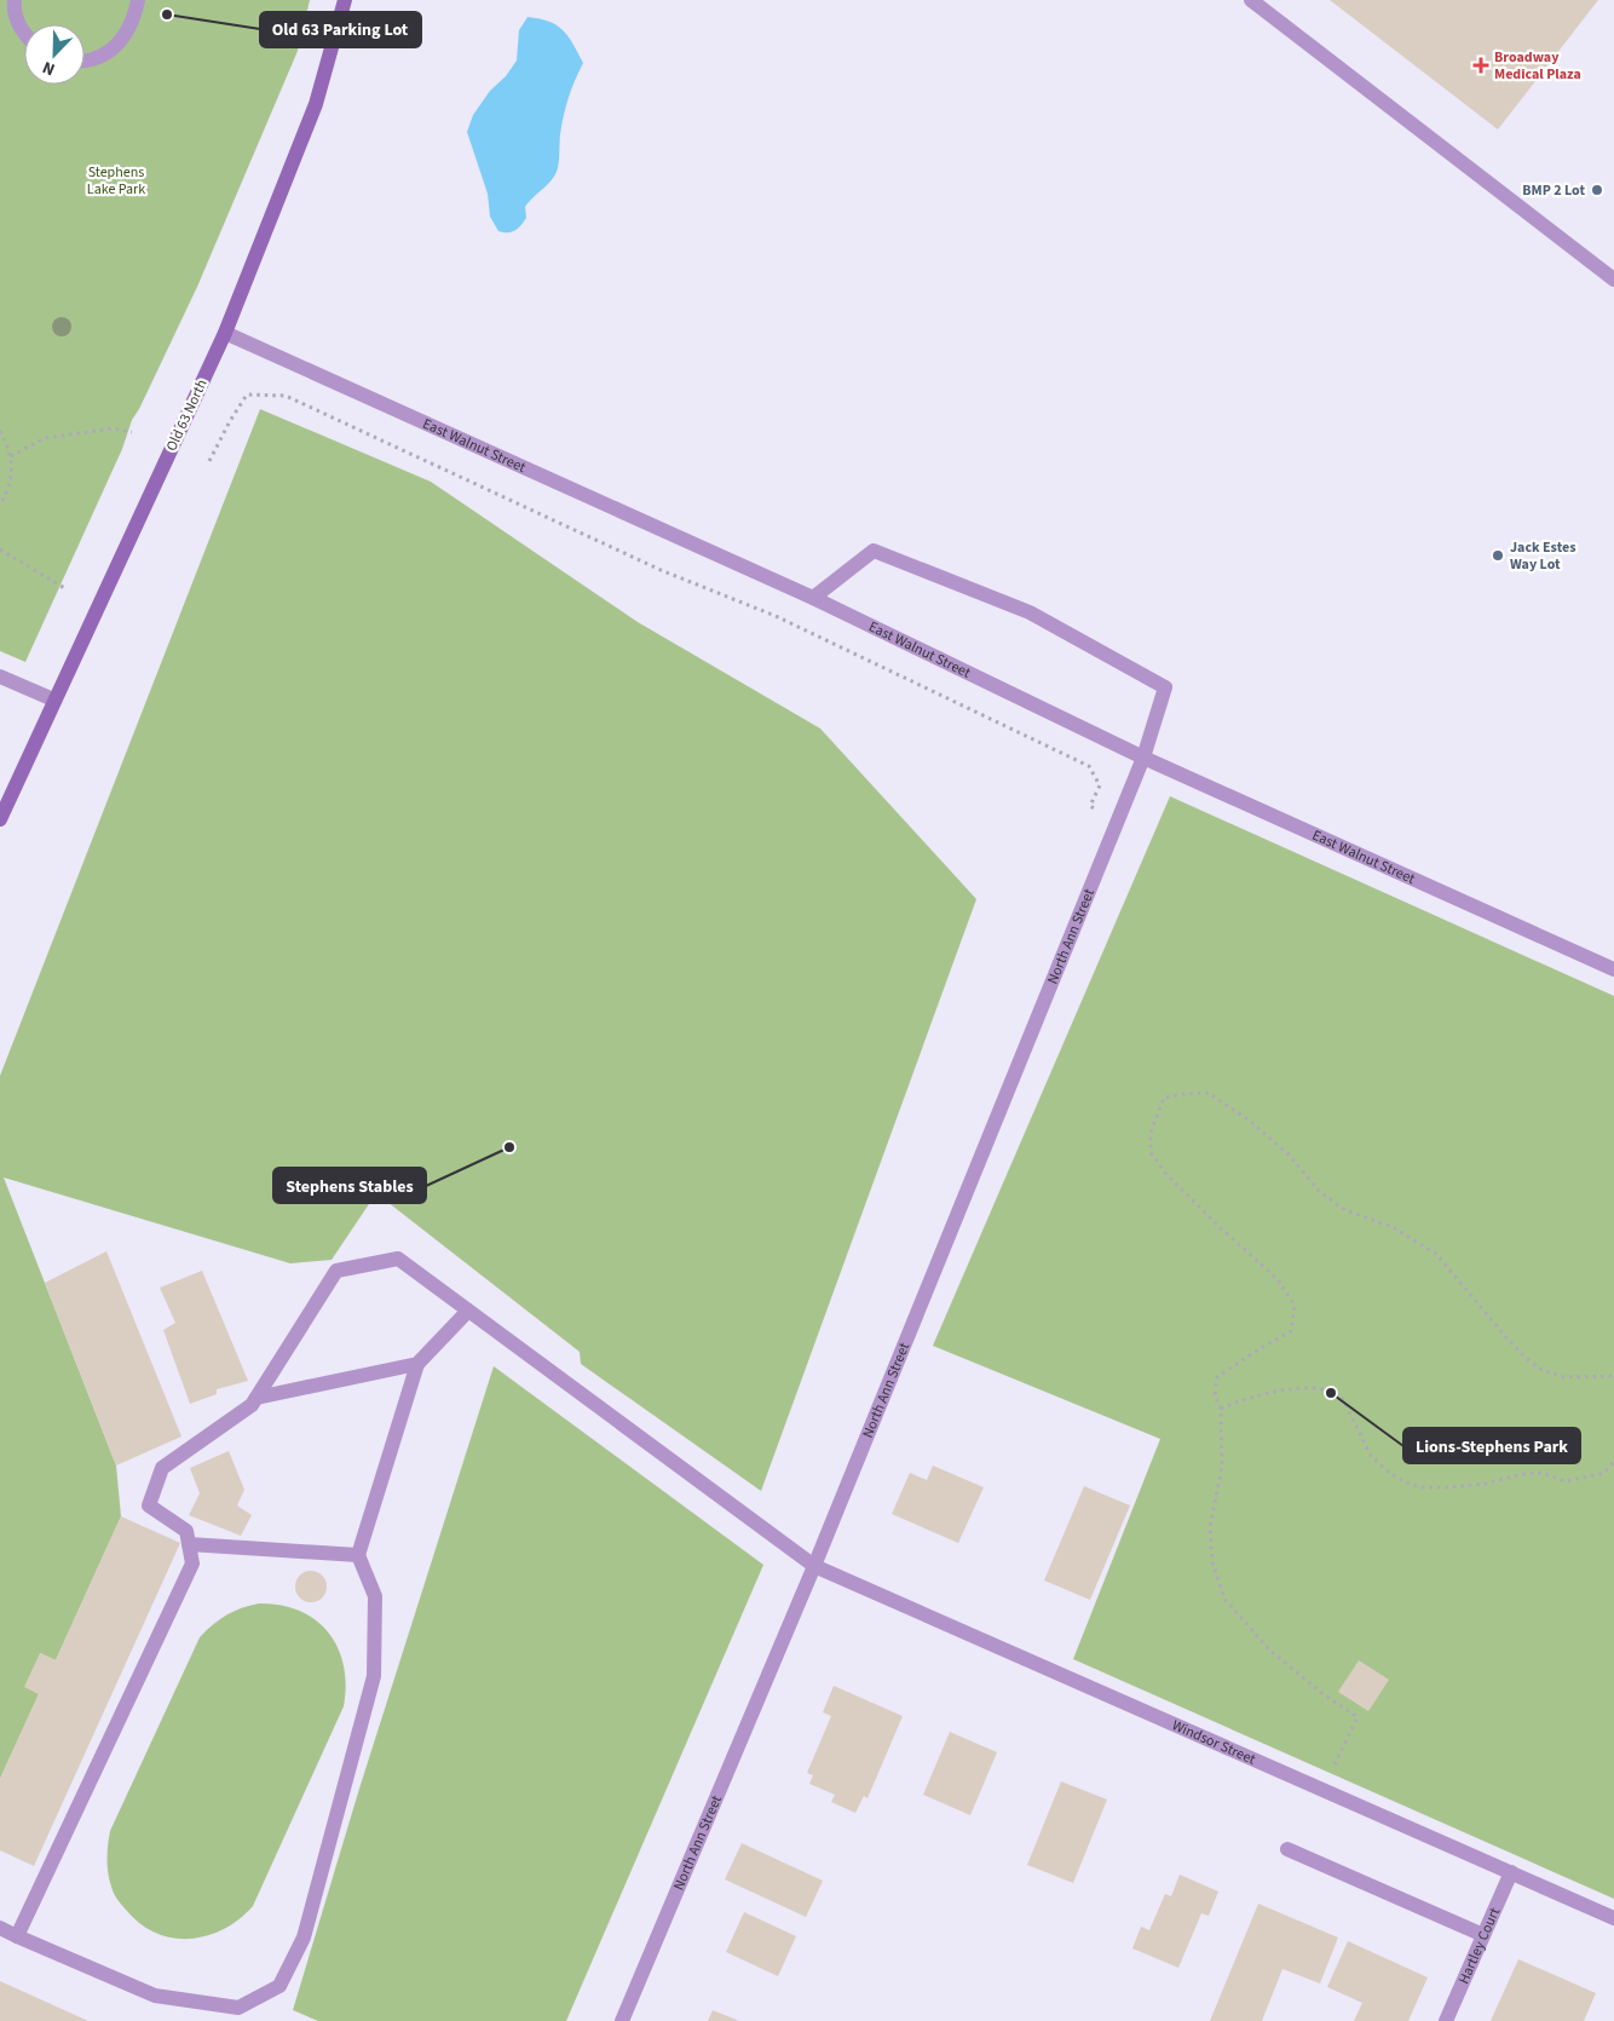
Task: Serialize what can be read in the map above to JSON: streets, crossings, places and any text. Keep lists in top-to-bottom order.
{
  "streets": {
    "main road": ["Old 63 North"],
    "street": [
      "East Walnut Street",
      "North Ann Street",
      "Windsor Street",
      "Hartley Court"
    ]
  },
  "crossings": [
    ["Old 63 North", "East Walnut Street"],
    ["East Walnut Street", "North Ann Street"],
    ["North Ann Street", "Windsor Street"],
    ["Windsor Street", "Hartley Court"]
  ],
  "parks": ["Stephens Lake Park"],
  "places": {
    "other": [
      "Old 63 Parking Lot",
      "BMP 2 Lot",
      "Jack Estes Way Lot",
      "Stephens Stables",
      "Lions-Stephens Park"
    ],
    "health": ["Broadway Medical Plaza"]
  },
  "north": "bottom left"
}
